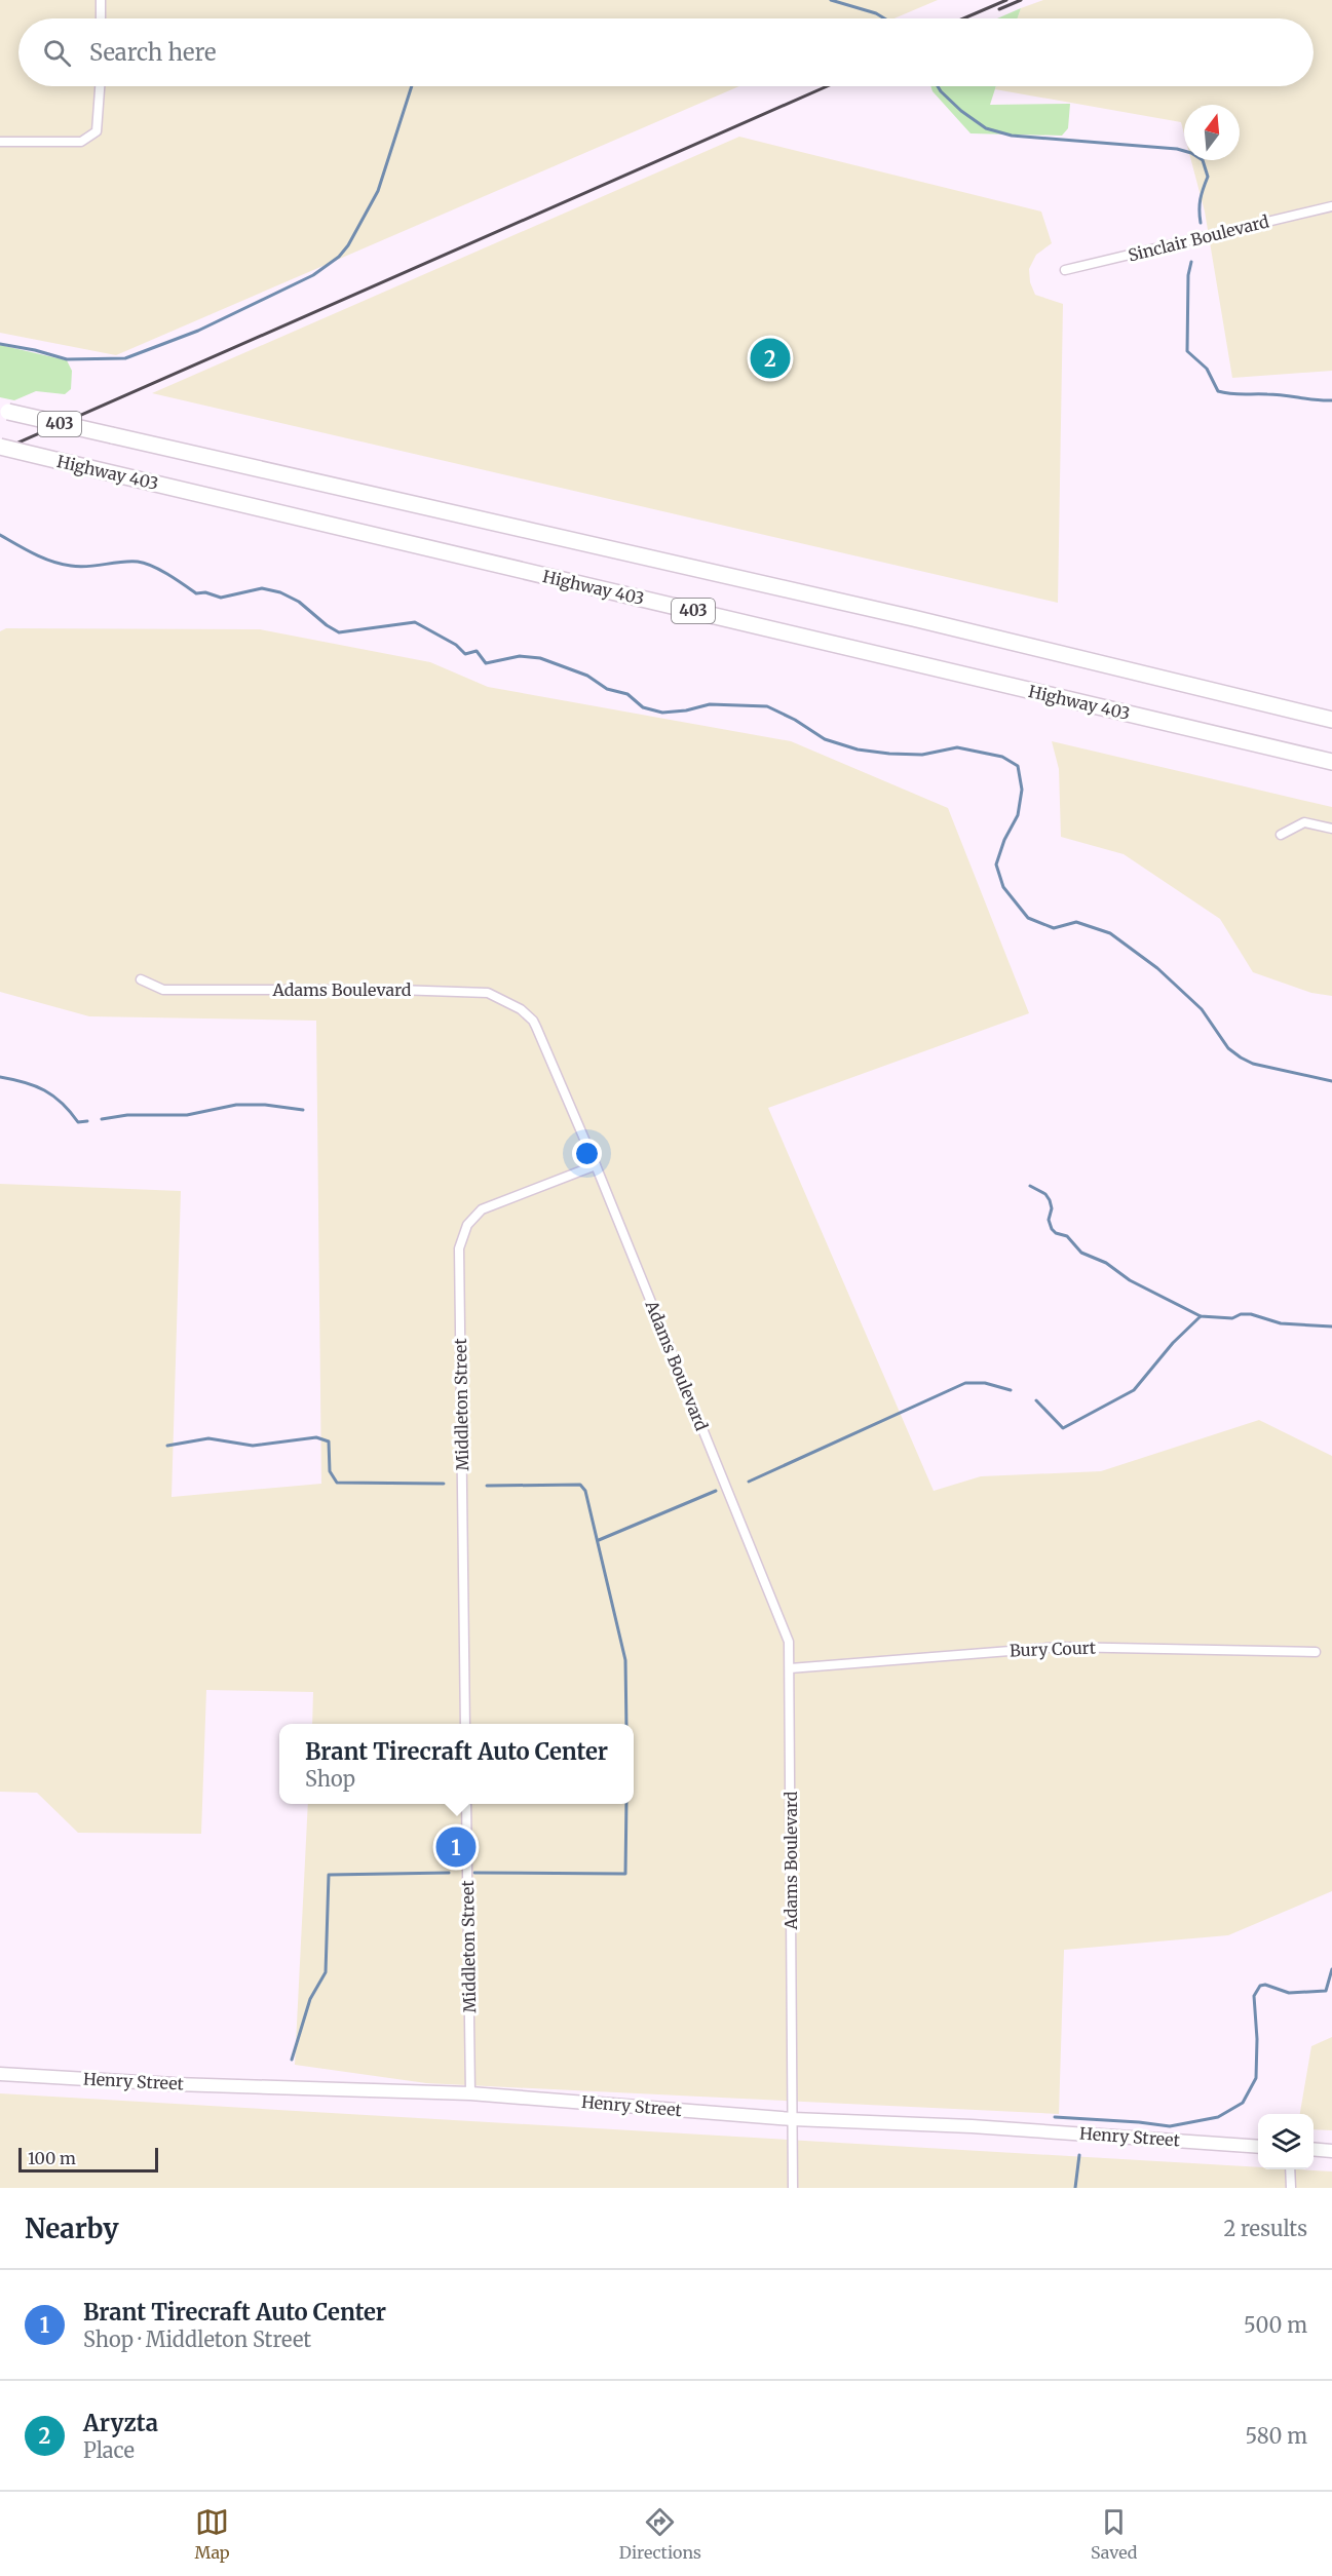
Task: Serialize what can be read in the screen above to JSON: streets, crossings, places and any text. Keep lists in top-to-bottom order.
{
  "streets": {
    "highway": ["403", "Highway 403"],
    "main road": ["Henry Street"],
    "street": [
      "Sinclair Boulevard",
      "Adams Boulevard",
      "Middleton Street",
      "Bury Court"
    ]
  },
  "crossings": [
    ["Adams Boulevard", "Middleton Street"],
    ["Adams Boulevard", "Bury Court"],
    ["Adams Boulevard", "Henry Street"],
    ["Middleton Street", "Henry Street"]
  ],
  "scale_bar": "100 m",
  "north": "top",
  "page": {
    "search": "Search here",
    "pins": ["2", "1"],
    "popup": ["Brant Tirecraft Auto Center", "Shop"],
    "scale": "100 m",
    "heading": ["Nearby", "2 results"],
    "list": [
      {
        "mark": "1",
        "name": "Brant Tirecraft Auto Center",
        "note": "Shop · Middleton Street",
        "value": "500 m"
      },
      {
        "mark": "2",
        "name": "Aryzta",
        "note": "Place",
        "value": "580 m"
      }
    ],
    "nav": ["Map", "Directions", "Saved"]
  }
}
